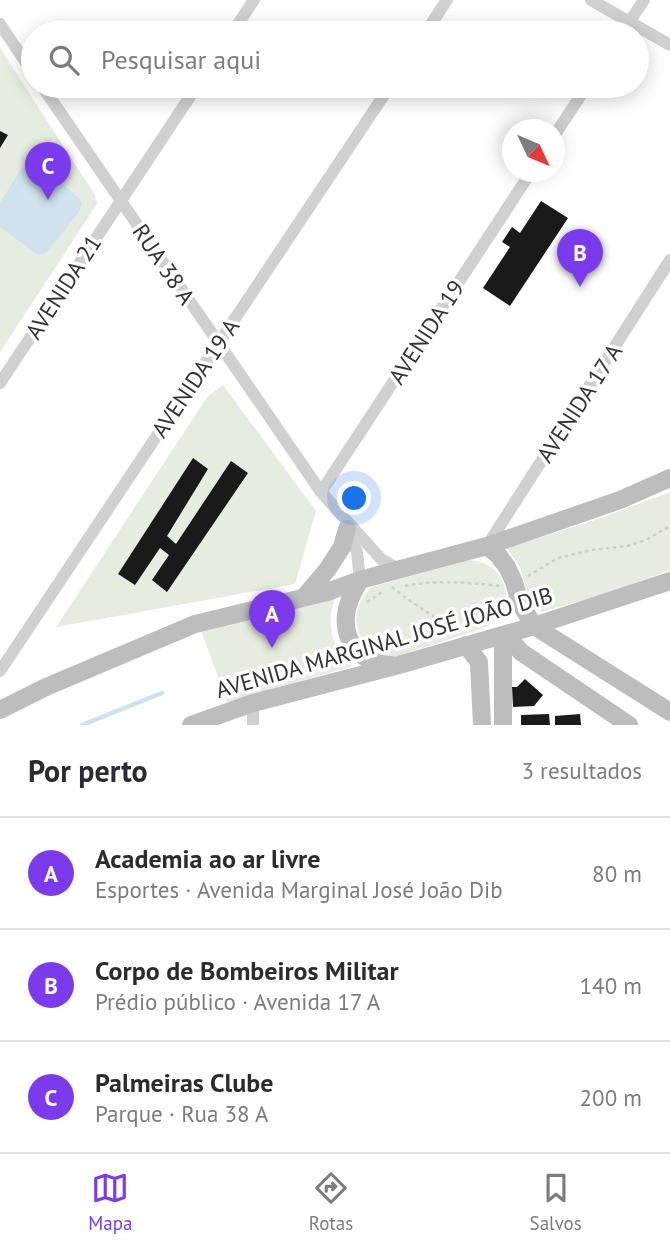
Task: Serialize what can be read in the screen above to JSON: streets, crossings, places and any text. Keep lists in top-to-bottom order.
{
  "streets": {
    "main road": ["AVENIDA MARGINAL JOSÉ JOÃO DIB"],
    "street": [
      "RUA 38 A",
      "AVENIDA 21",
      "AVENIDA 19",
      "AVENIDA 19 A",
      "AVENIDA 17 A"
    ]
  },
  "crossings": [
    ["RUA 38 A", "AVENIDA 21"],
    ["RUA 38 A", "AVENIDA 19"],
    ["RUA 38 A", "AVENIDA 19 A"]
  ],
  "north": "bottom right",
  "page": {
    "search": "Pesquisar aqui",
    "pins": ["C", "B", "A"],
    "heading": ["Por perto", "3 resultados"],
    "list": [
      {
        "mark": "A",
        "name": "Academia ao ar livre",
        "note": "Esportes · Avenida Marginal José João Dib",
        "value": "80 m"
      },
      {
        "mark": "B",
        "name": "Corpo de Bombeiros Militar",
        "note": "Prédio público · Avenida 17 A",
        "value": "140 m"
      },
      {
        "mark": "C",
        "name": "Palmeiras Clube",
        "note": "Parque · Rua 38 A",
        "value": "200 m"
      }
    ],
    "nav": ["Mapa", "Rotas", "Salvos"]
  }
}
